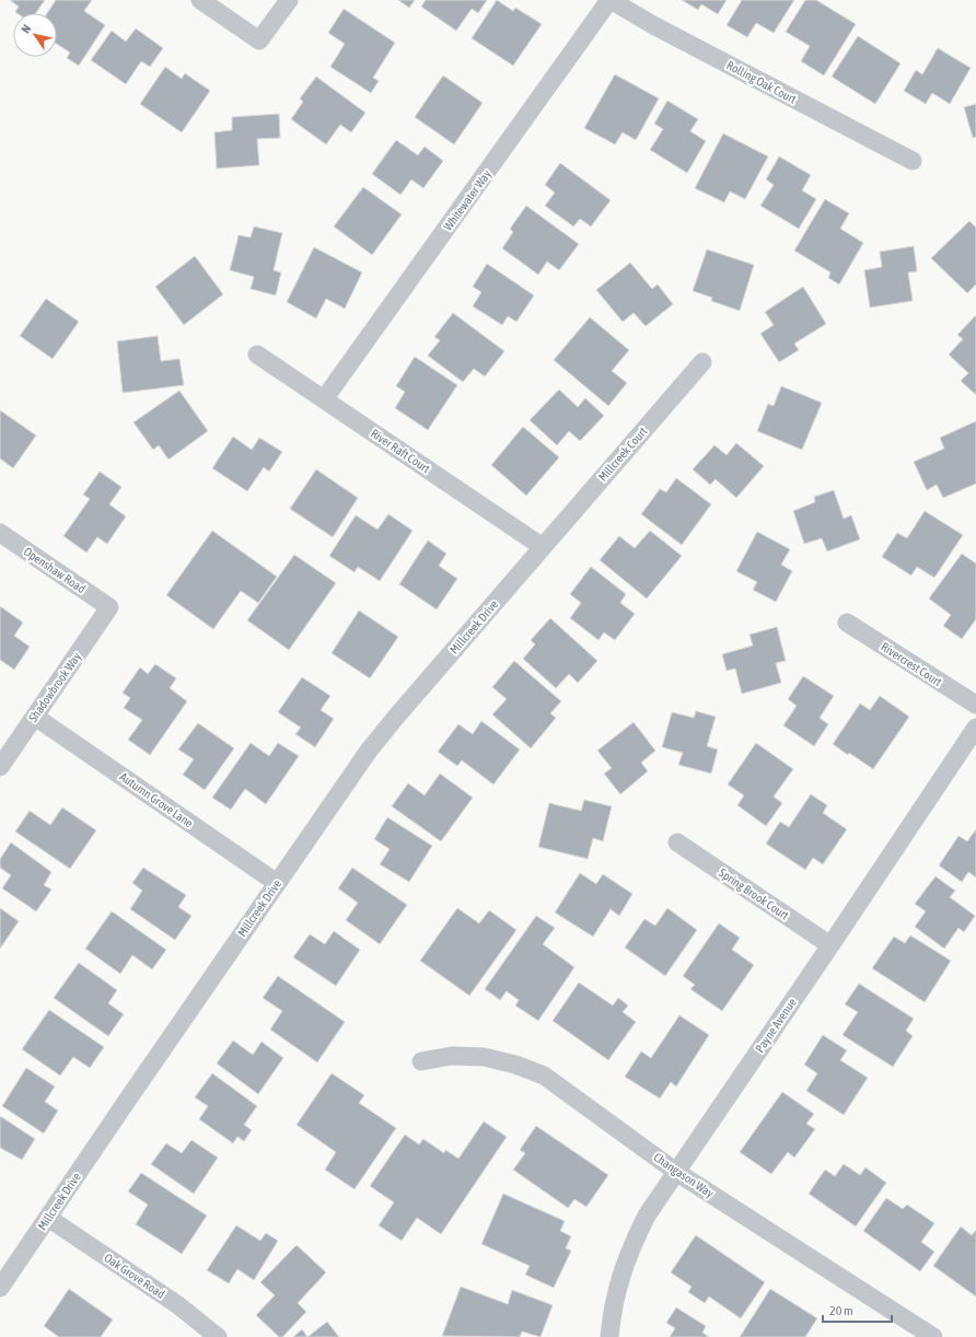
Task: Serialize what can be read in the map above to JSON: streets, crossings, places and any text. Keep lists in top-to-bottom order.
{
  "streets": {
    "street": [
      "Rolling Oak Court",
      "Whitewater Way",
      "River Raft Court",
      "Millcreek Court",
      "Openshaw Road",
      "Millcreek Drive",
      "Rivercrest Court",
      "Shadowbrook Way",
      "Autumn Grove Lane",
      "Spring Brook Court",
      "Payne Avenue",
      "Changason Way",
      "Oak Grove Road"
    ]
  },
  "crossings": [
    ["Rolling Oak Court", "Whitewater Way"],
    ["Whitewater Way", "River Raft Court"],
    ["River Raft Court", "Millcreek Court"],
    ["River Raft Court", "Millcreek Drive"],
    ["Millcreek Court", "Millcreek Drive"],
    ["Openshaw Road", "Shadowbrook Way"],
    ["Millcreek Drive", "Autumn Grove Lane"],
    ["Millcreek Drive", "Oak Grove Road"],
    ["Shadowbrook Way", "Autumn Grove Lane"],
    ["Spring Brook Court", "Payne Avenue"],
    ["Payne Avenue", "Changason Way"]
  ],
  "scale_bar": "20 m",
  "north": "top left"
}
